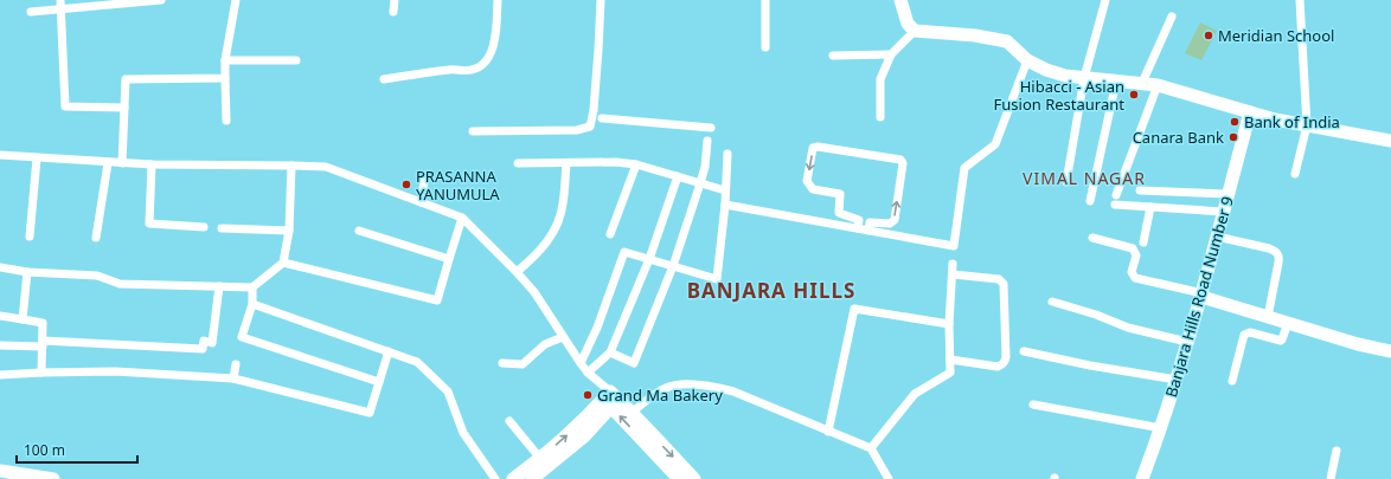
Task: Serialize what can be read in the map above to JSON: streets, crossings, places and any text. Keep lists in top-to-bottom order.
{
  "streets": {
    "street": ["Banjara Hills Road Number 9"]
  },
  "districts": ["VIMAL NAGAR", "BANJARA HILLS"],
  "places": [
    "Meridian School",
    "Hibacci - Asian Fusion Restaurant",
    "Bank of India",
    "Canara Bank",
    "PRASANNA YANUMULA",
    "Grand Ma Bakery"
  ],
  "scale_bar": "100 m"
}
